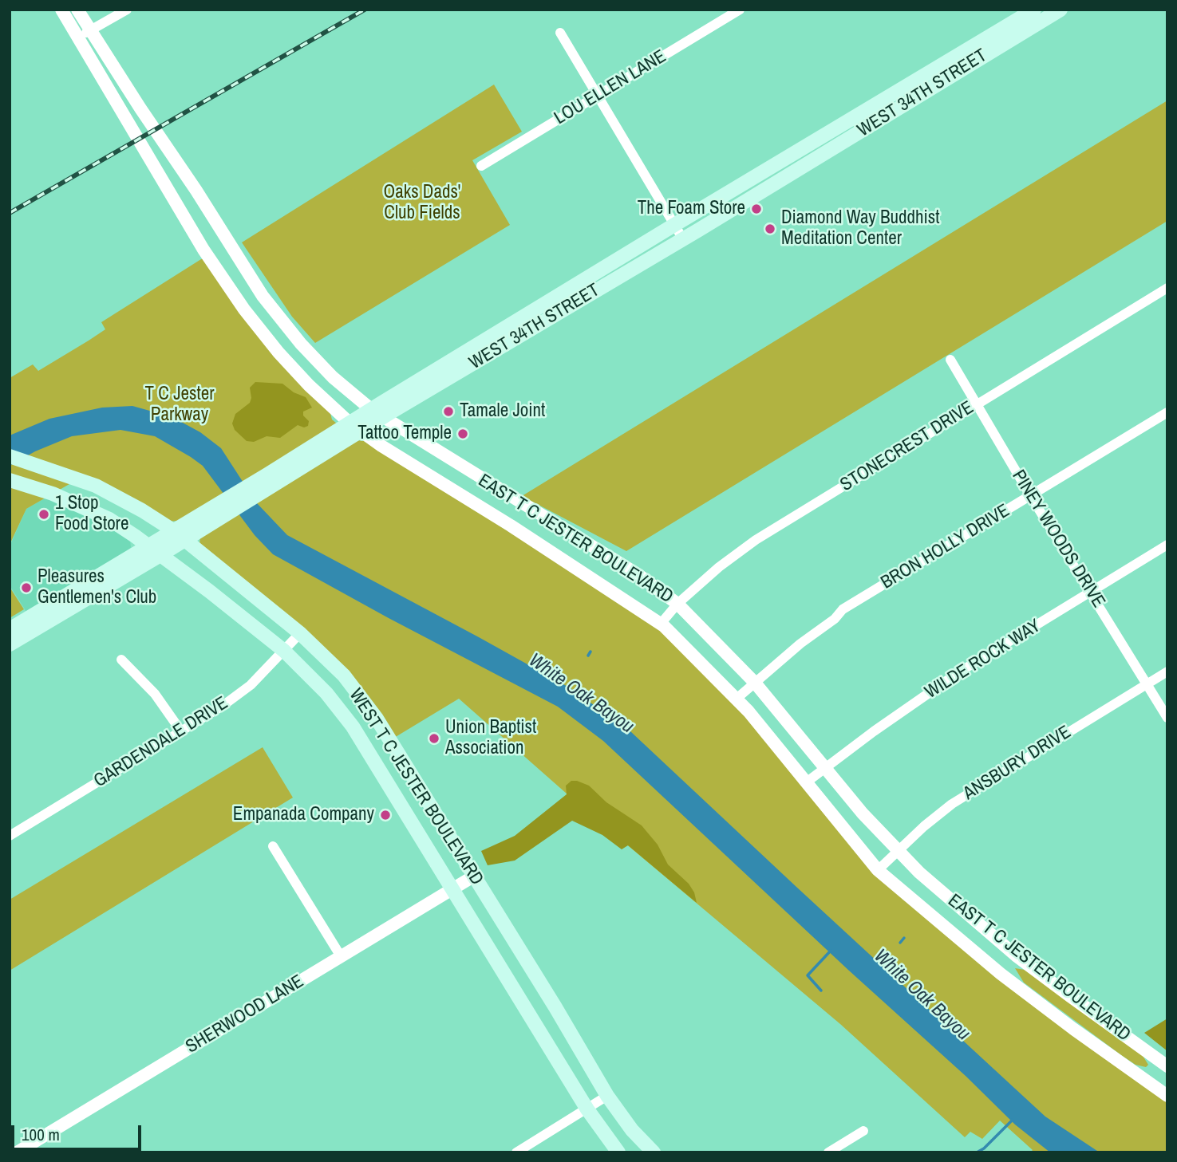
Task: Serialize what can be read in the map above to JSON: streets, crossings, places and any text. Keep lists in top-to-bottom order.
{
  "streets": {
    "main road": ["WEST 34TH STREET", "WEST T C JESTER BOULEVARD"],
    "street": [
      "LOU ELLEN LANE",
      "STONECREST DRIVE",
      "EAST T C JESTER BOULEVARD",
      "PINEY WOODS DRIVE",
      "BRON HOLLY DRIVE",
      "WILDE ROCK WAY",
      "GARDENDALE DRIVE",
      "ANSBURY DRIVE",
      "SHERWOOD LANE"
    ]
  },
  "crossings": [
    ["WEST 34TH STREET", "EAST T C JESTER BOULEVARD"],
    ["WEST 34TH STREET", "WEST T C JESTER BOULEVARD"],
    ["STONECREST DRIVE", "EAST T C JESTER BOULEVARD"],
    ["STONECREST DRIVE", "PINEY WOODS DRIVE"],
    ["EAST T C JESTER BOULEVARD", "BRON HOLLY DRIVE"],
    ["EAST T C JESTER BOULEVARD", "WILDE ROCK WAY"],
    ["EAST T C JESTER BOULEVARD", "ANSBURY DRIVE"],
    ["PINEY WOODS DRIVE", "BRON HOLLY DRIVE"],
    ["PINEY WOODS DRIVE", "WILDE ROCK WAY"],
    ["PINEY WOODS DRIVE", "ANSBURY DRIVE"],
    ["GARDENDALE DRIVE", "WEST T C JESTER BOULEVARD"],
    ["WEST T C JESTER BOULEVARD", "SHERWOOD LANE"]
  ],
  "water": ["White Oak Bayou"],
  "parks": ["Oaks Dads' Club Fields", "T C Jester Parkway"],
  "places": [
    "The Foam Store",
    "Diamond Way Buddhist Meditation Center",
    "Tamale Joint",
    "Tattoo Temple",
    "1 Stop Food Store",
    "Pleasures Gentlemen's Club",
    "Union Baptist Association",
    "Empanada Company"
  ],
  "scale_bar": "100 m"
}
